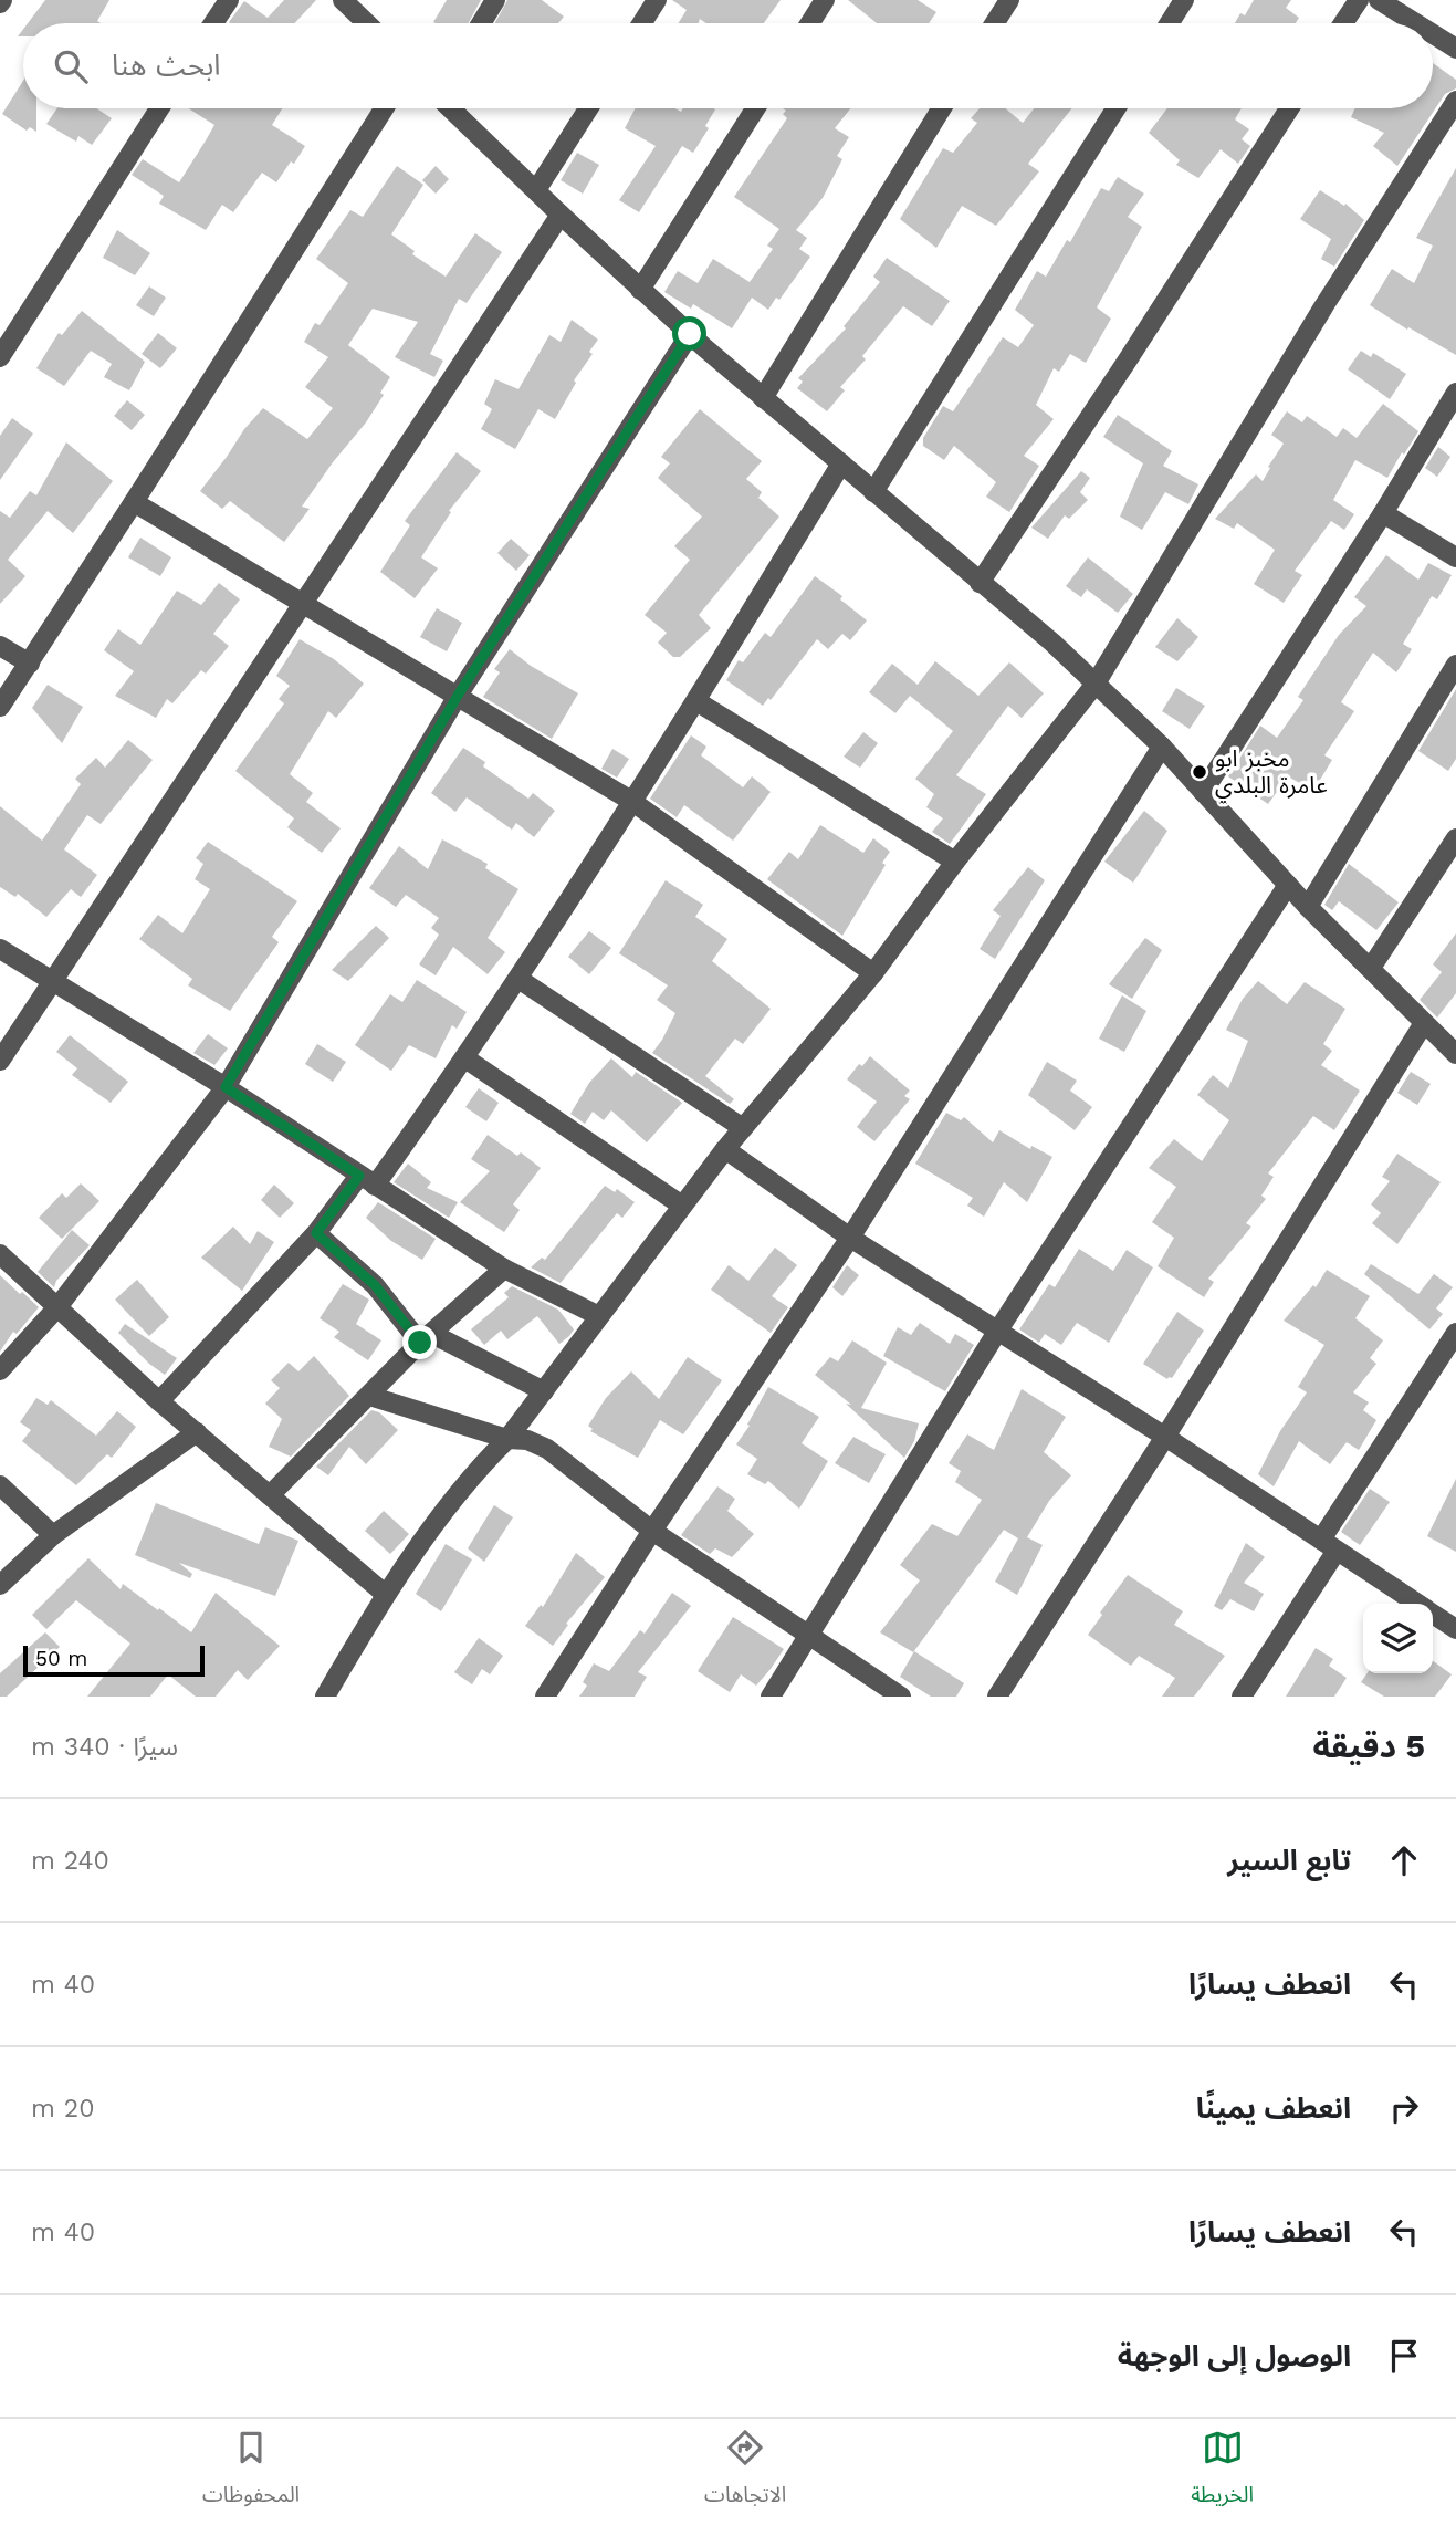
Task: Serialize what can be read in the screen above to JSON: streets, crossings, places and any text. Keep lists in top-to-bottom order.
{
  "places": ["مخبز ابو عامرة البلدي"],
  "scale_bar": "50 m",
  "page": {
    "search": "ابحث هنا",
    "scale": "50 m",
    "heading": ["5 دقيقة", "سيرًا · 340 m"],
    "list": [
      ["تابع السير", "240 m"],
      ["انعطف يسارًا", "40 m"],
      ["انعطف يمينًا", "20 m"],
      ["انعطف يسارًا", "40 m"],
      "الوصول إلى الوجهة"
    ],
    "nav": ["الخريطة", "الاتجاهات", "المحفوظات"]
  }
}
